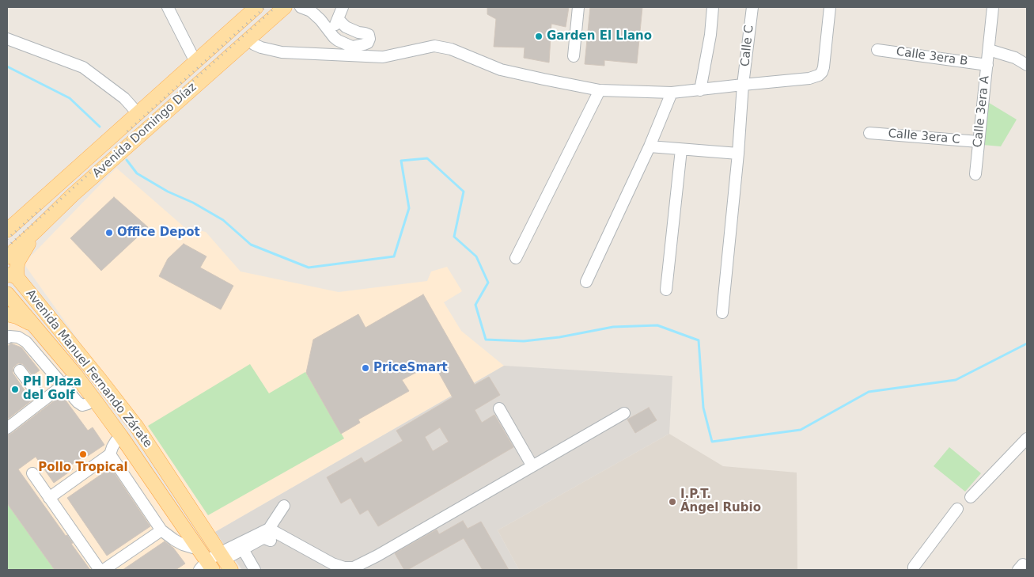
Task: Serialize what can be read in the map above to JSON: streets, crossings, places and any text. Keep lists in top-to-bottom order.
{
  "streets": {
    "main road": ["Avenida Domingo Díaz", "Avenida Manuel Fernando Zárate"],
    "street": [
      "Calle C",
      "Calle 3era B",
      "Calle 3era A",
      "Calle 3era C"
    ]
  },
  "crossings": [
    ["Calle 3era B", "Calle 3era A"],
    ["Calle 3era A", "Calle 3era C"]
  ],
  "places": [
    "Garden El Llano",
    "Office Depot",
    "PriceSmart",
    "PH Plaza del Golf",
    "Pollo Tropical",
    "I.P.T. Ángel Rubio"
  ]
}
